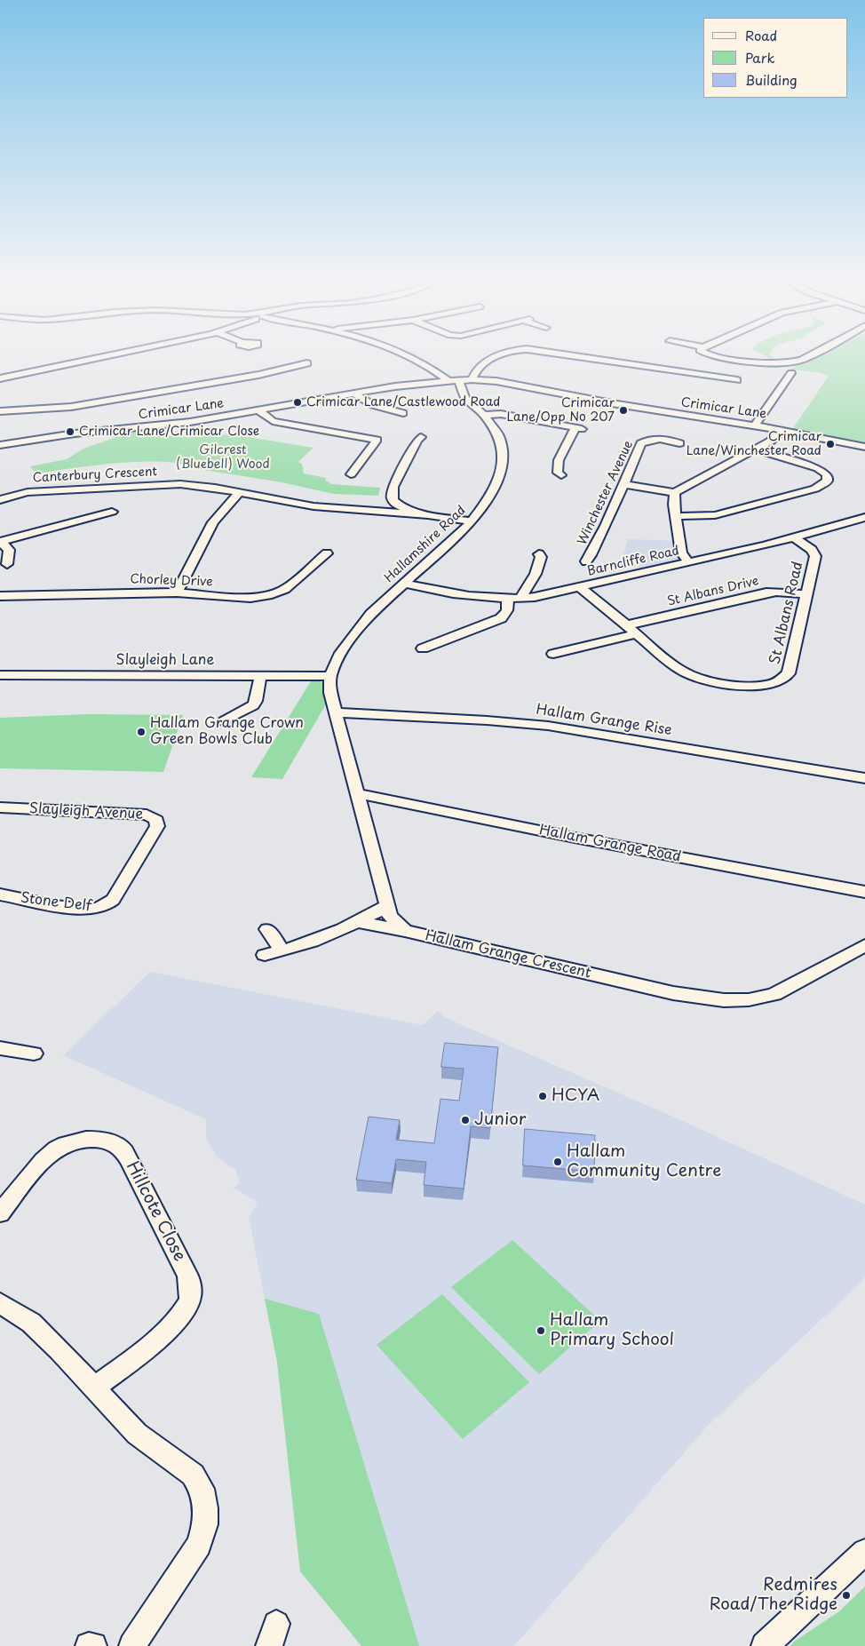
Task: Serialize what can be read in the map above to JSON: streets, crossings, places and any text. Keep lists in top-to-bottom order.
{
  "streets": {
    "street": [
      "Crimicar Lane",
      "Canterbury Crescent",
      "Winchester Avenue",
      "Hallamshire Road",
      "Barncliffe Road",
      "Chorley Drive",
      "St Albans Drive",
      "St Albans Road",
      "Slayleigh Lane",
      "Hallam Grange Rise",
      "Slayleigh Avenue",
      "Hallam Grange Road",
      "Stone Delf",
      "Hallam Grange Crescent",
      "Hillcote Close"
    ]
  },
  "crossings": [
    ["Crimicar Lane", "Hallamshire Road"],
    ["Canterbury Crescent", "Hallamshire Road"],
    ["Hallamshire Road", "Barncliffe Road"],
    ["Hallamshire Road", "Slayleigh Lane"],
    ["Hallamshire Road", "Hallam Grange Crescent"],
    ["Barncliffe Road", "St Albans Road"],
    ["St Albans Drive", "St Albans Road"],
    ["Slayleigh Lane", "Hallam Grange Crescent"],
    ["Hallam Grange Rise", "Hallam Grange Crescent"],
    ["Slayleigh Avenue", "Stone Delf"],
    ["Hallam Grange Road", "Hallam Grange Crescent"]
  ],
  "parks": ["Gilcrest (Bluebell) Wood"],
  "places": [
    "Crimicar Lane/Castlewood Road",
    "Crimicar Lane/Opp No 207",
    "Crimicar Lane/Crimicar Close",
    "Crimicar Lane/Winchester Road",
    "Hallam Grange Crown Green Bowls Club",
    "HCYA",
    "Junior",
    "Hallam Community Centre",
    "Hallam Primary School",
    "Redmires Road/The Ridge"
  ],
  "legend": ["Road", "Park", "Building"]
}
